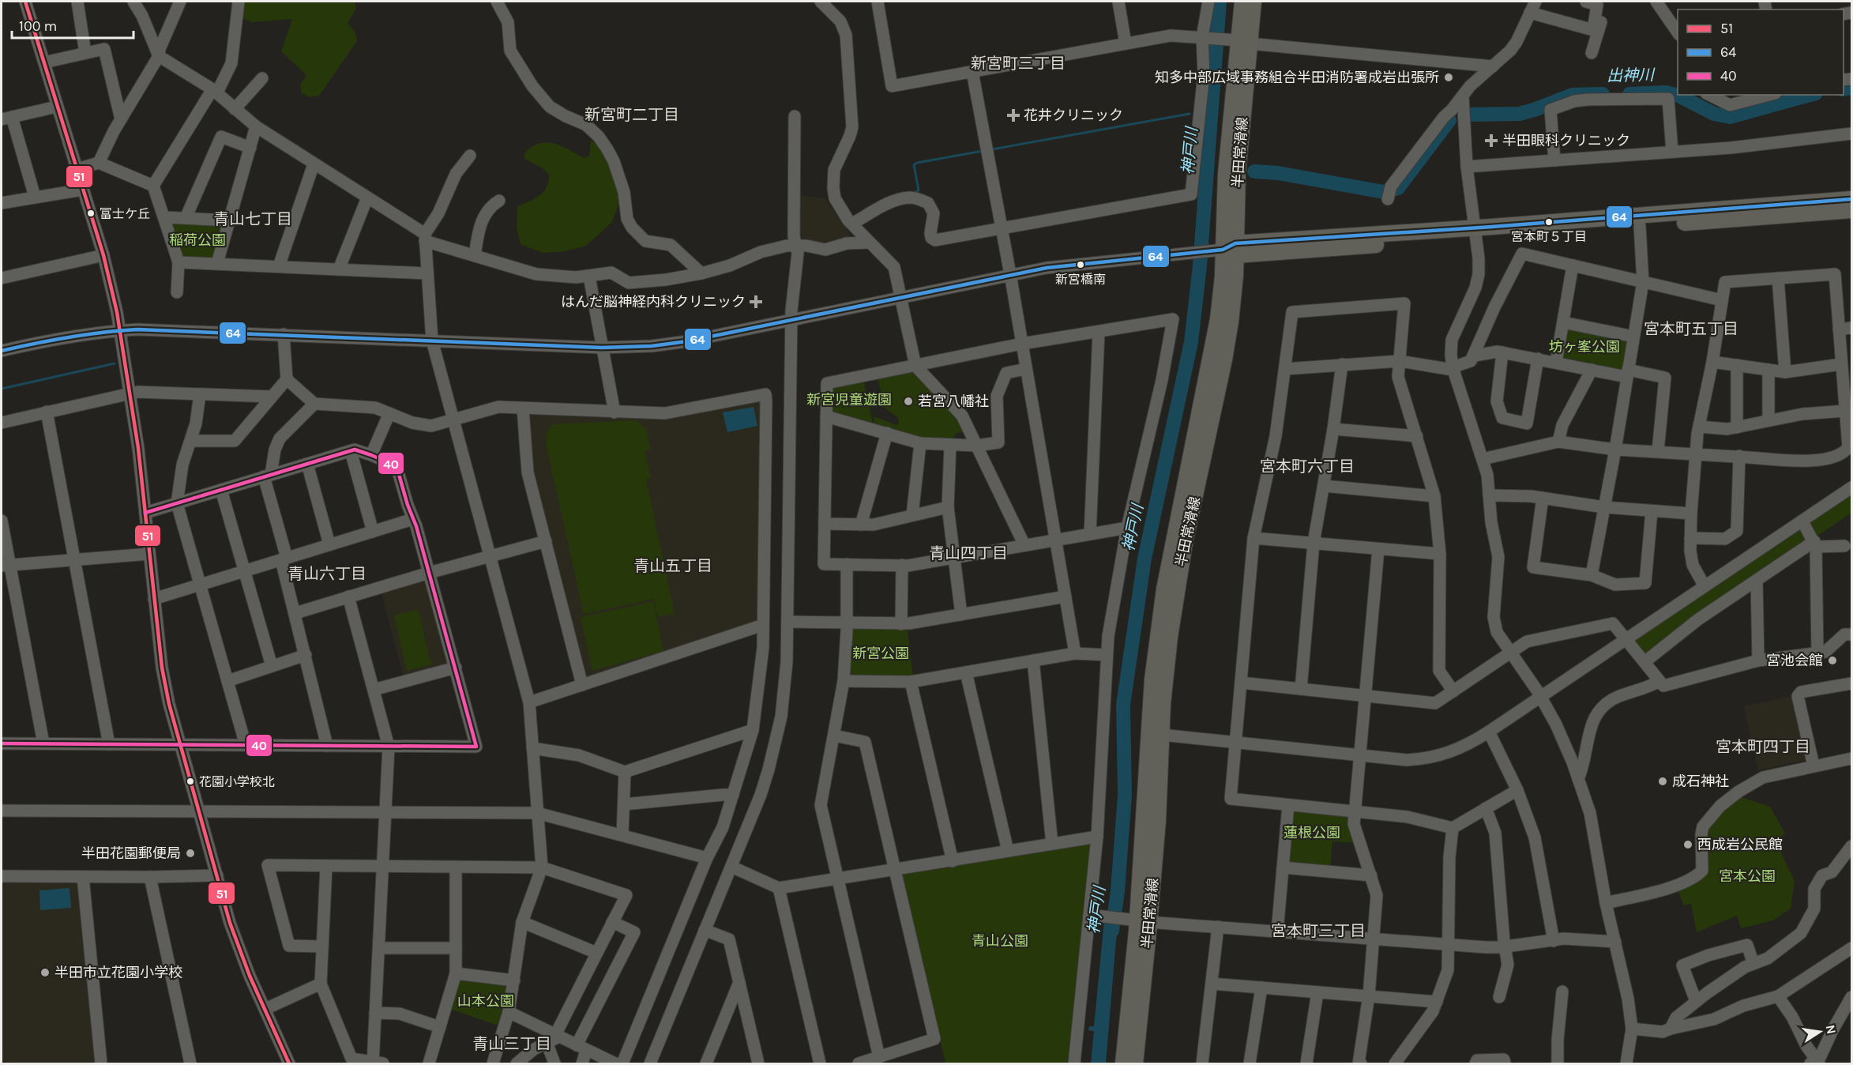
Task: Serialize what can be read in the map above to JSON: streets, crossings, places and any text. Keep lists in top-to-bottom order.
{
  "streets": {
    "main road": ["半田常滑線"]
  },
  "districts": [
    "新宮町三丁目",
    "新宮町二丁目",
    "青山七丁目",
    "宮本町五丁目",
    "宮本町六丁目",
    "青山四丁目",
    "青山五丁目",
    "青山六丁目",
    "宮本町四丁目",
    "宮本町三丁目",
    "青山三丁目"
  ],
  "water": ["出神川", "神戸川"],
  "parks": [
    "稲荷公園",
    "坊ヶ峯公園",
    "新宮児童遊園",
    "新宮公園",
    "蓮根公園",
    "宮本公園",
    "青山公園",
    "山本公園"
  ],
  "places": {
    "other": [
      "知多中部広域事務組合半田消防署成岩出張所",
      "富士ケ丘",
      "宮本町５丁目",
      "新宮橋南",
      "若宮八幡社",
      "宮池会館",
      "花園小学校北",
      "成石神社",
      "西成岩公民館",
      "半田花園郵便局",
      "半田市立花園小学校"
    ],
    "health": ["花井クリニック", "半田眼科クリニック", "はんだ脳神経内科クリニック"]
  },
  "lines": ["transit line 51", "transit line 64", "transit line 40"],
  "legend": ["51", "64", "40"],
  "scale_bar": "100 m",
  "north": "right"
}
